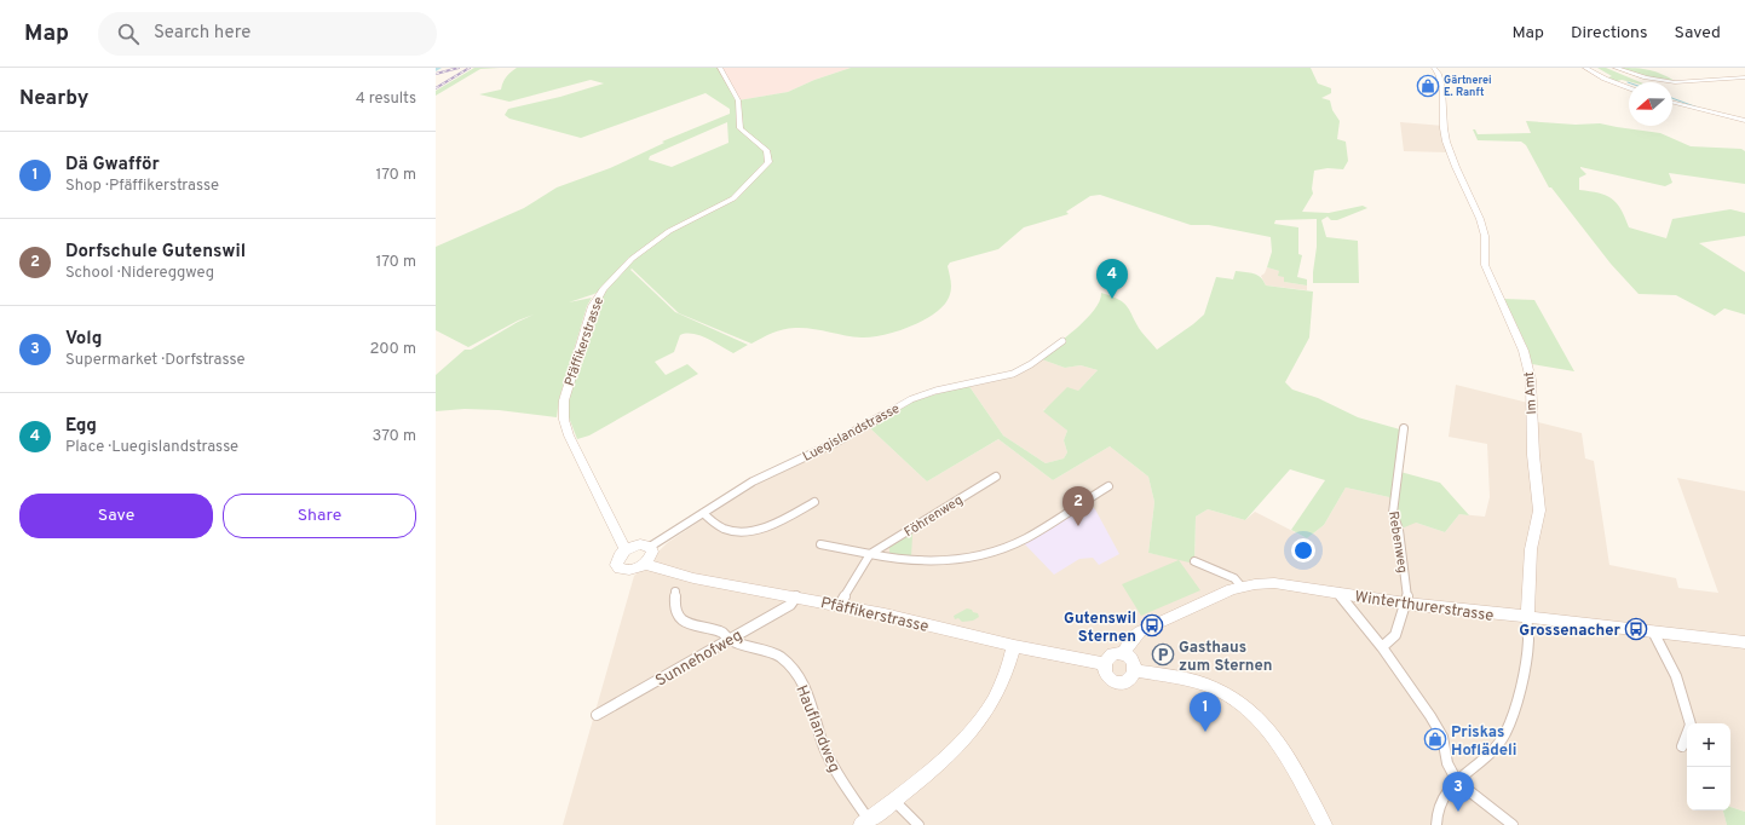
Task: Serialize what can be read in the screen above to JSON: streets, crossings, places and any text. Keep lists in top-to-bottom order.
{
  "streets": {
    "main road": ["Pfäffikerstrasse", "Im Amt", "Winterthurerstrasse"],
    "street": [
      "Luegislandstrasse",
      "Föhrenweg",
      "Rebenweg",
      "Sunnehofweg",
      "Hauflandweg"
    ]
  },
  "crossings": [
    ["Pfäffikerstrasse", "Winterthurerstrasse"],
    ["Pfäffikerstrasse", "Sunnehofweg"],
    ["Im Amt", "Winterthurerstrasse"],
    ["Rebenweg", "Winterthurerstrasse"],
    ["Sunnehofweg", "Hauflandweg"]
  ],
  "places": {
    "shop": ["Gärtnerei E. Ranft", "Priskas Hoflädeli"],
    "bus stop": ["Gutenswil Sternen", "Grossenacher"],
    "parking": ["Gasthaus zum Sternen"]
  },
  "north": "left",
  "page": {
    "header": "Map",
    "search": "Search here",
    "nav": ["Map", "Directions", "Saved"],
    "heading": ["Nearby", "4 results"],
    "list": [
      {
        "mark": "1",
        "name": "Dä Gwafför",
        "note": "Shop · Pfäffikerstrasse",
        "value": "170 m"
      },
      {
        "mark": "2",
        "name": "Dorfschule Gutenswil",
        "note": "School · Nidereggweg",
        "value": "170 m"
      },
      {
        "mark": "3",
        "name": "Volg",
        "note": "Supermarket · Dorfstrasse",
        "value": "200 m"
      },
      {
        "mark": "4",
        "name": "Egg",
        "note": "Place · Luegislandstrasse",
        "value": "370 m"
      }
    ],
    "pins": [
      "4",
      "2",
      "1",
      "3"
    ],
    "buttons": ["Save", "Share"],
    "map_buttons": ["+", "−"]
  }
}
